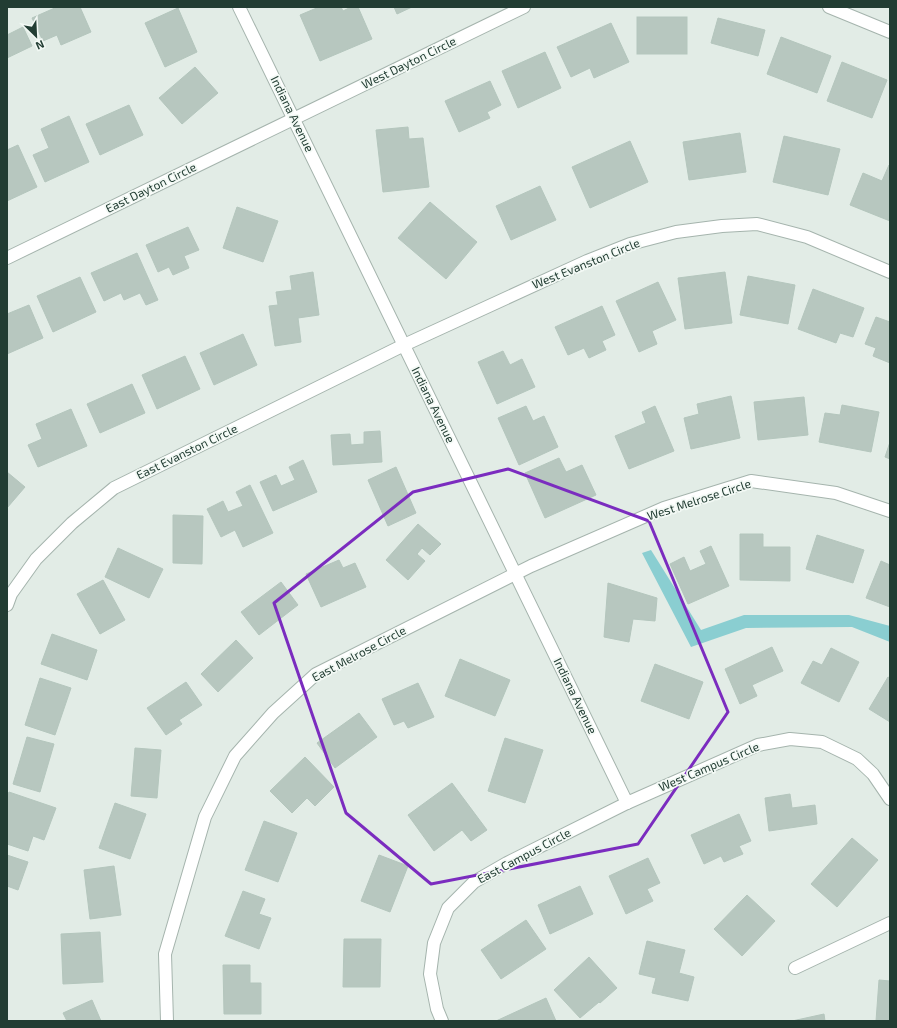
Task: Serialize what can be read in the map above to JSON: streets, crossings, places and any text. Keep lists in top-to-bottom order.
{
  "streets": {
    "street": [
      "West Dayton Circle",
      "Indiana Avenue",
      "East Dayton Circle",
      "West Evanston Circle",
      "East Evanston Circle",
      "West Melrose Circle",
      "East Melrose Circle",
      "West Campus Circle",
      "East Campus Circle"
    ]
  },
  "crossings": [
    ["West Dayton Circle", "Indiana Avenue"],
    ["West Dayton Circle", "East Dayton Circle"],
    ["Indiana Avenue", "East Dayton Circle"],
    ["Indiana Avenue", "West Evanston Circle"],
    ["Indiana Avenue", "East Evanston Circle"],
    ["Indiana Avenue", "West Melrose Circle"],
    ["Indiana Avenue", "East Melrose Circle"],
    ["Indiana Avenue", "West Campus Circle"],
    ["Indiana Avenue", "East Campus Circle"],
    ["West Evanston Circle", "East Evanston Circle"],
    ["West Melrose Circle", "East Melrose Circle"],
    ["West Campus Circle", "East Campus Circle"]
  ],
  "north": "bottom right"
}
